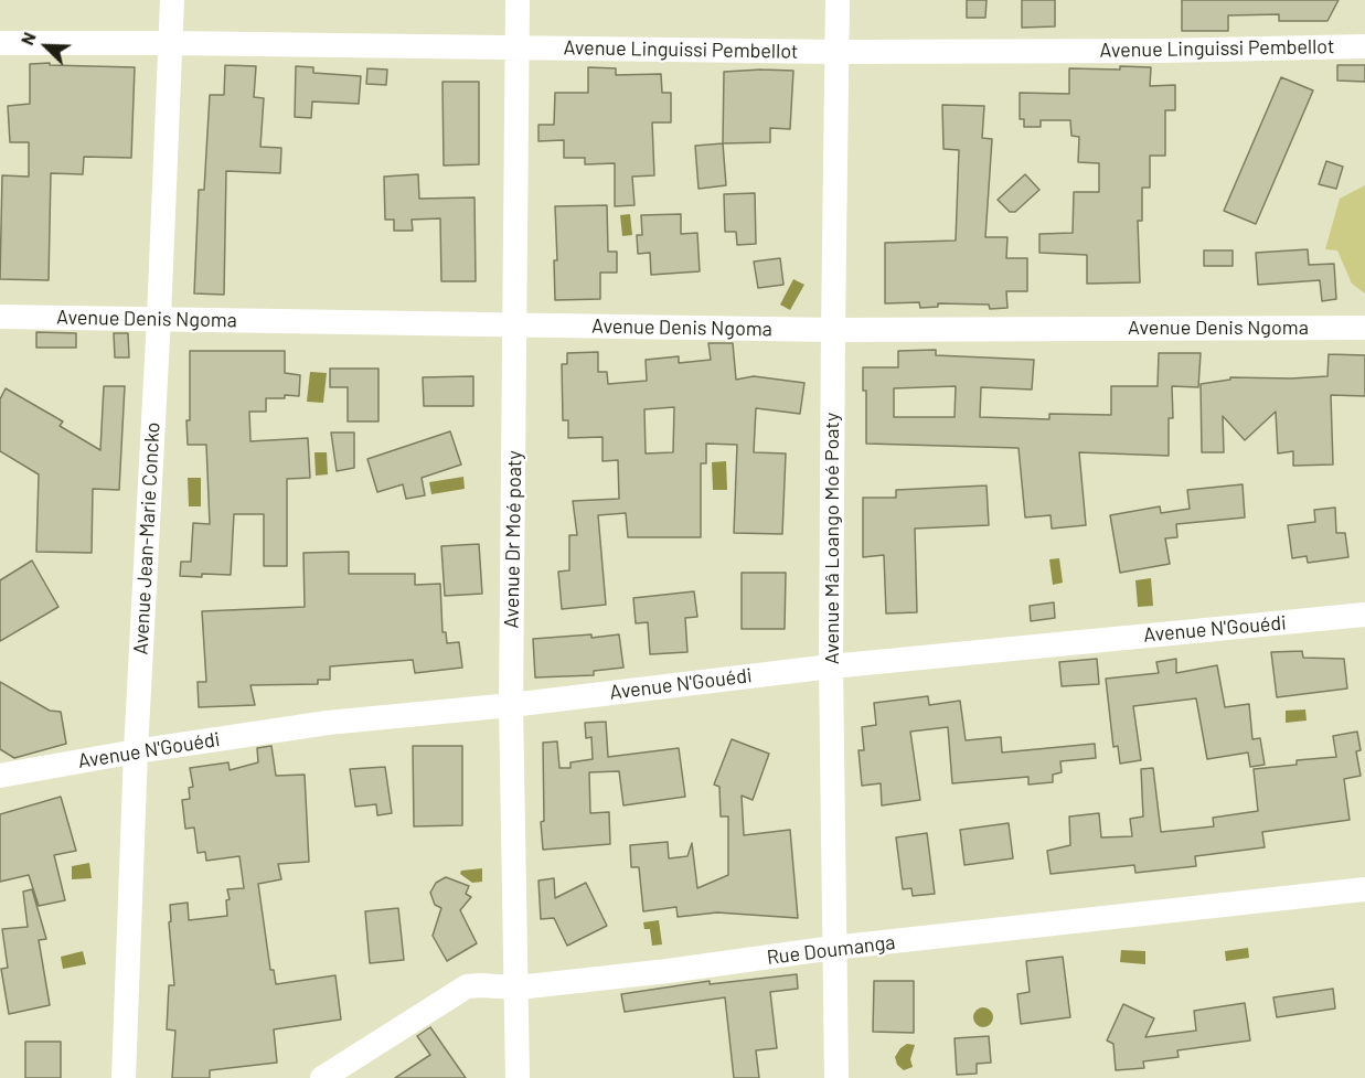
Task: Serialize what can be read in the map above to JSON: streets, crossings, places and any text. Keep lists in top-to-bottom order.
{
  "streets": {
    "street": [
      "Avenue Linguissi Pembellot",
      "Avenue Denis Ngoma",
      "Avenue Jean-Marie Concko",
      "Avenue Mâ Loango Moé Poaty",
      "Avenue Dr Moé poaty",
      "Avenue N'Gouédi",
      "Rue Doumanga"
    ]
  },
  "crossings": [
    ["Avenue Linguissi Pembellot", "Avenue Jean-Marie Concko"],
    ["Avenue Linguissi Pembellot", "Avenue Mâ Loango Moé Poaty"],
    ["Avenue Linguissi Pembellot", "Avenue Dr Moé poaty"],
    ["Avenue Denis Ngoma", "Avenue Jean-Marie Concko"],
    ["Avenue Denis Ngoma", "Avenue Mâ Loango Moé Poaty"],
    ["Avenue Denis Ngoma", "Avenue Dr Moé poaty"],
    ["Avenue Jean-Marie Concko", "Avenue N'Gouédi"],
    ["Avenue Mâ Loango Moé Poaty", "Avenue N'Gouédi"],
    ["Avenue Mâ Loango Moé Poaty", "Rue Doumanga"],
    ["Avenue Dr Moé poaty", "Avenue N'Gouédi"],
    ["Avenue Dr Moé poaty", "Rue Doumanga"]
  ],
  "north": "top left"
}
